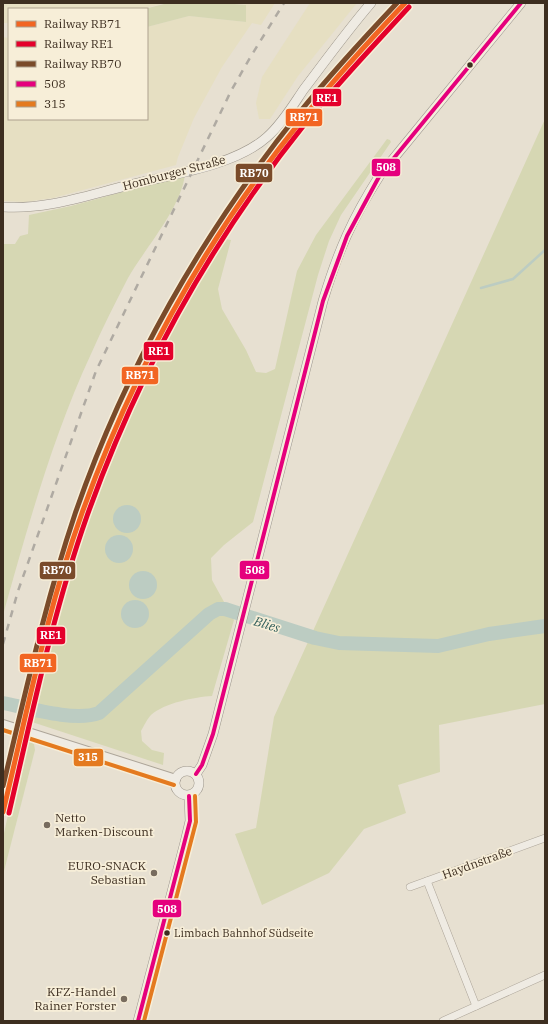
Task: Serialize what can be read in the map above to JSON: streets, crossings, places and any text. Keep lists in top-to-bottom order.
{
  "streets": {
    "main road": ["Homburger Straße"],
    "street": ["Haydnstraße"]
  },
  "water": ["Blies"],
  "places": [
    "Netto Marken-Discount",
    "EURO-SNACK Sebastian",
    "Limbach Bahnhof Südseite",
    "KFZ-Handel Rainer Forster"
  ],
  "lines": [
    "rail line RB71",
    "rail line RB70",
    "transit line 508",
    "rail line RE1",
    "transit line 315"
  ],
  "legend": [
    "Railway RB71",
    "Railway RE1",
    "Railway RB70",
    "508",
    "315"
  ]
}
